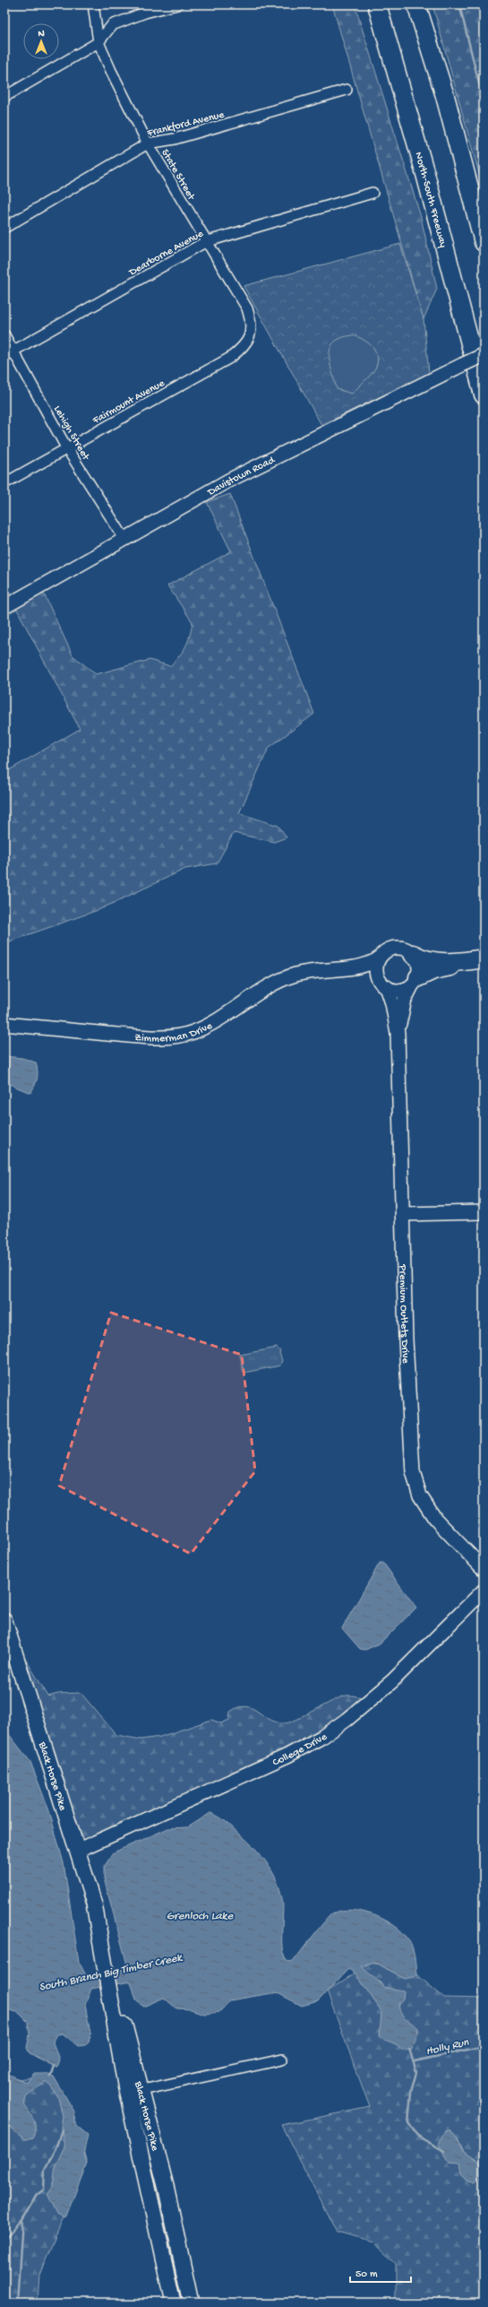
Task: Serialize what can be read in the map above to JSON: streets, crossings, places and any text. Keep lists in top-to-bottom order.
{
  "streets": {
    "highway": ["North-South Freeway"],
    "main road": ["Black Horse Pike"],
    "street": [
      "Frankford Avenue",
      "State Street",
      "Dearborne Avenue",
      "Fairmount Avenue",
      "Lehigh Street",
      "Davistown Road",
      "Zimmerman Drive",
      "Premium Outlets Drive",
      "College Drive"
    ]
  },
  "crossings": [
    ["Frankford Avenue", "State Street"],
    ["State Street", "Dearborne Avenue"],
    ["State Street", "Fairmount Avenue"],
    ["Dearborne Avenue", "Lehigh Street"],
    ["Fairmount Avenue", "Lehigh Street"],
    ["Lehigh Street", "Davistown Road"],
    ["Zimmerman Drive", "Premium Outlets Drive"],
    ["College Drive", "Black Horse Pike"]
  ],
  "water": ["Grenloch Lake", "South Branch Big Timber Creek", "Holly Run"],
  "scale_bar": "50 m",
  "north": "top"
}
